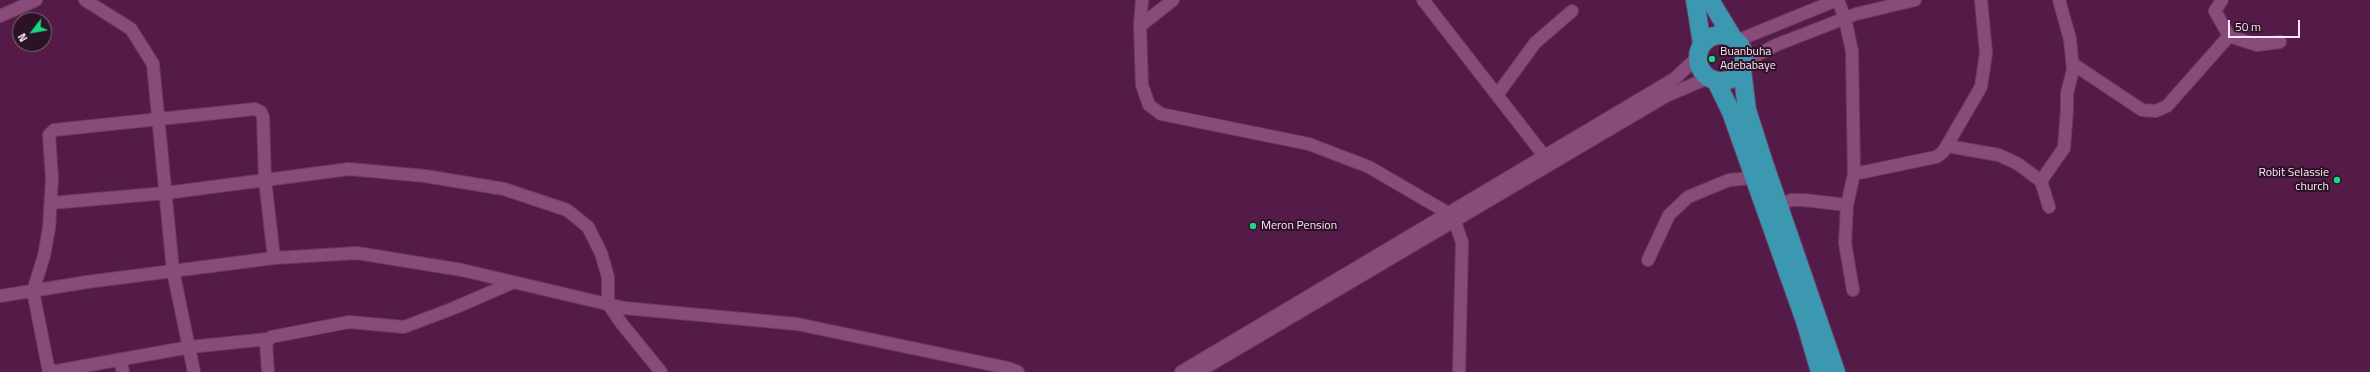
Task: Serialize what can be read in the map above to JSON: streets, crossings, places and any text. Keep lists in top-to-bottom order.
{
  "places": ["Buanbuha Adebabaye", "Robit Selassie church", "Meron Pension"],
  "scale_bar": "50 m",
  "north": "bottom left"
}
